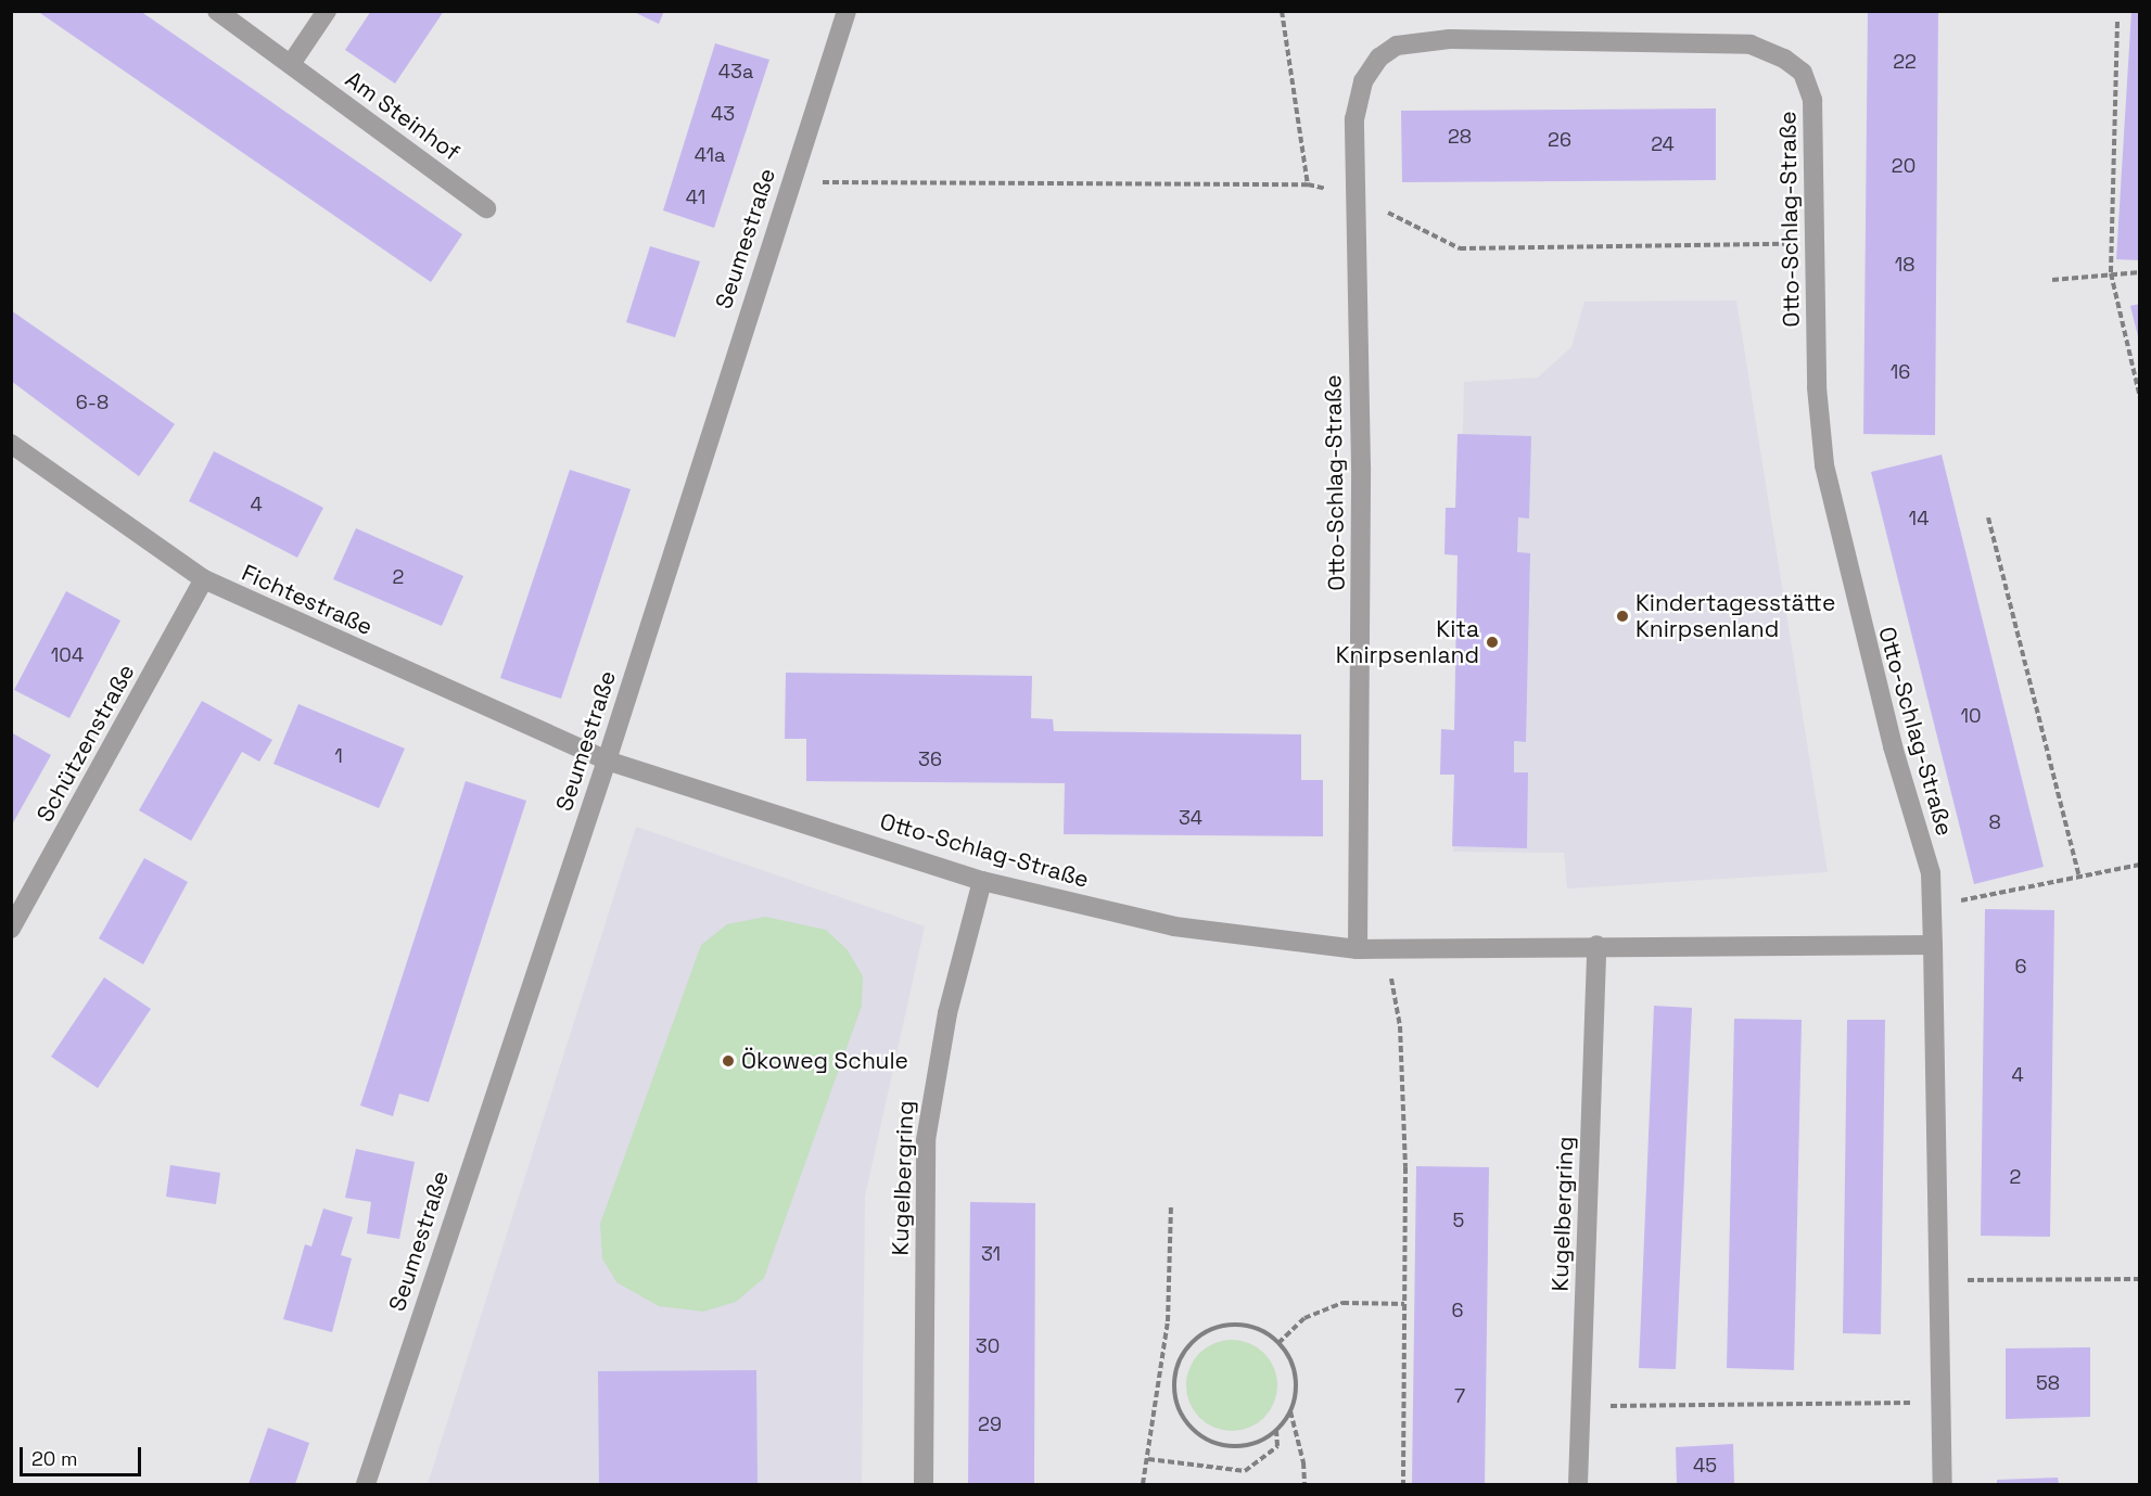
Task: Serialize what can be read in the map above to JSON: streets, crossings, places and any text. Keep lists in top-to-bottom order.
{
  "streets": {
    "street": [
      "Am Steinhof",
      "Otto-Schlag-Straße",
      "Seumestraße",
      "Fichtestraße",
      "Schützenstraße",
      "Kugelbergring"
    ]
  },
  "crossings": [
    ["Otto-Schlag-Straße", "Seumestraße"],
    ["Otto-Schlag-Straße", "Fichtestraße"],
    ["Otto-Schlag-Straße", "Kugelbergring"],
    ["Seumestraße", "Fichtestraße"],
    ["Fichtestraße", "Schützenstraße"]
  ],
  "places": ["Kindertagesstätte Knirpsenland", "Kita Knirpsenland", "Ökoweg Schule"],
  "house_numbers": [
    "22",
    "43a",
    "43",
    "28",
    "26",
    "24",
    "41a",
    "20",
    "41",
    "18",
    "16",
    "6-8",
    "4",
    "14",
    "2",
    "104",
    "10",
    "1",
    "36",
    "34",
    "8",
    "6",
    "4",
    "2",
    "5",
    "31",
    "6",
    "30",
    "58",
    "7",
    "29",
    "45"
  ],
  "scale_bar": "20 m"
}
